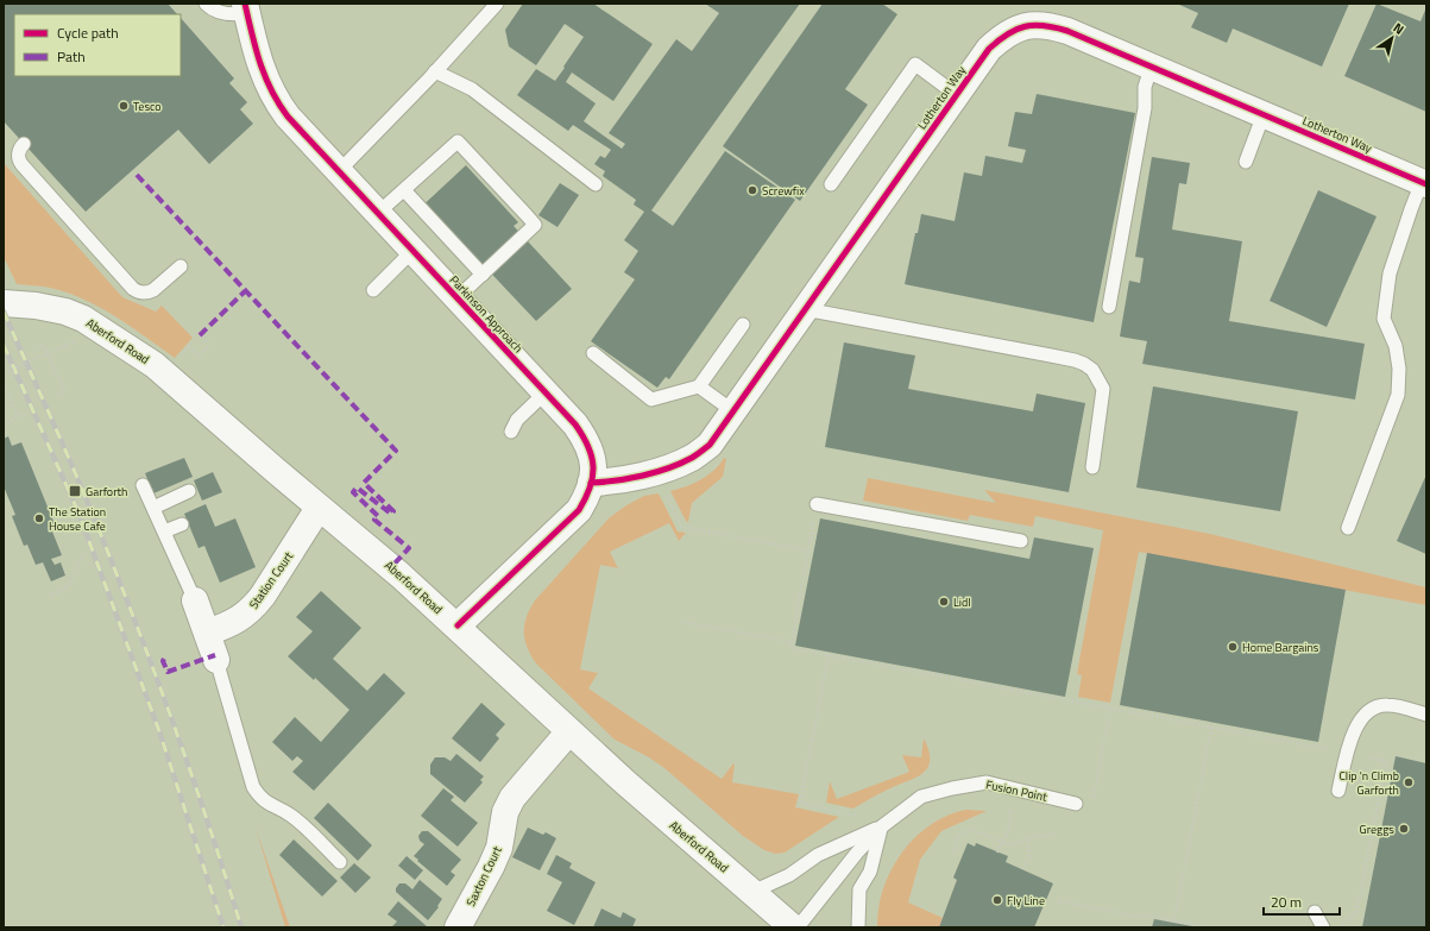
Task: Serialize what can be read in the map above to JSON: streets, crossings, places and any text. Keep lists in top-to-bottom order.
{
  "streets": {
    "street": [
      "Lotherton Way",
      "Parkinson Approach",
      "Aberford Road",
      "Station Court",
      "Saxton Court"
    ],
    "lane": ["Fusion Point"]
  },
  "crossings": [
    ["Lotherton Way", "Parkinson Approach"],
    ["Parkinson Approach", "Aberford Road"],
    ["Aberford Road", "Station Court"],
    ["Aberford Road", "Fusion Point"],
    ["Aberford Road", "Saxton Court"]
  ],
  "places": {
    "other": [
      "Tesco",
      "Screwfix",
      "The Station House Cafe",
      "Lidl",
      "Home Bargains",
      "Clip 'n Climb Garforth",
      "Greggs",
      "Fly Line"
    ],
    "transit": ["Garforth"]
  },
  "legend": ["Cycle path", "Path"],
  "scale_bar": "20 m",
  "north": "top right"
}
